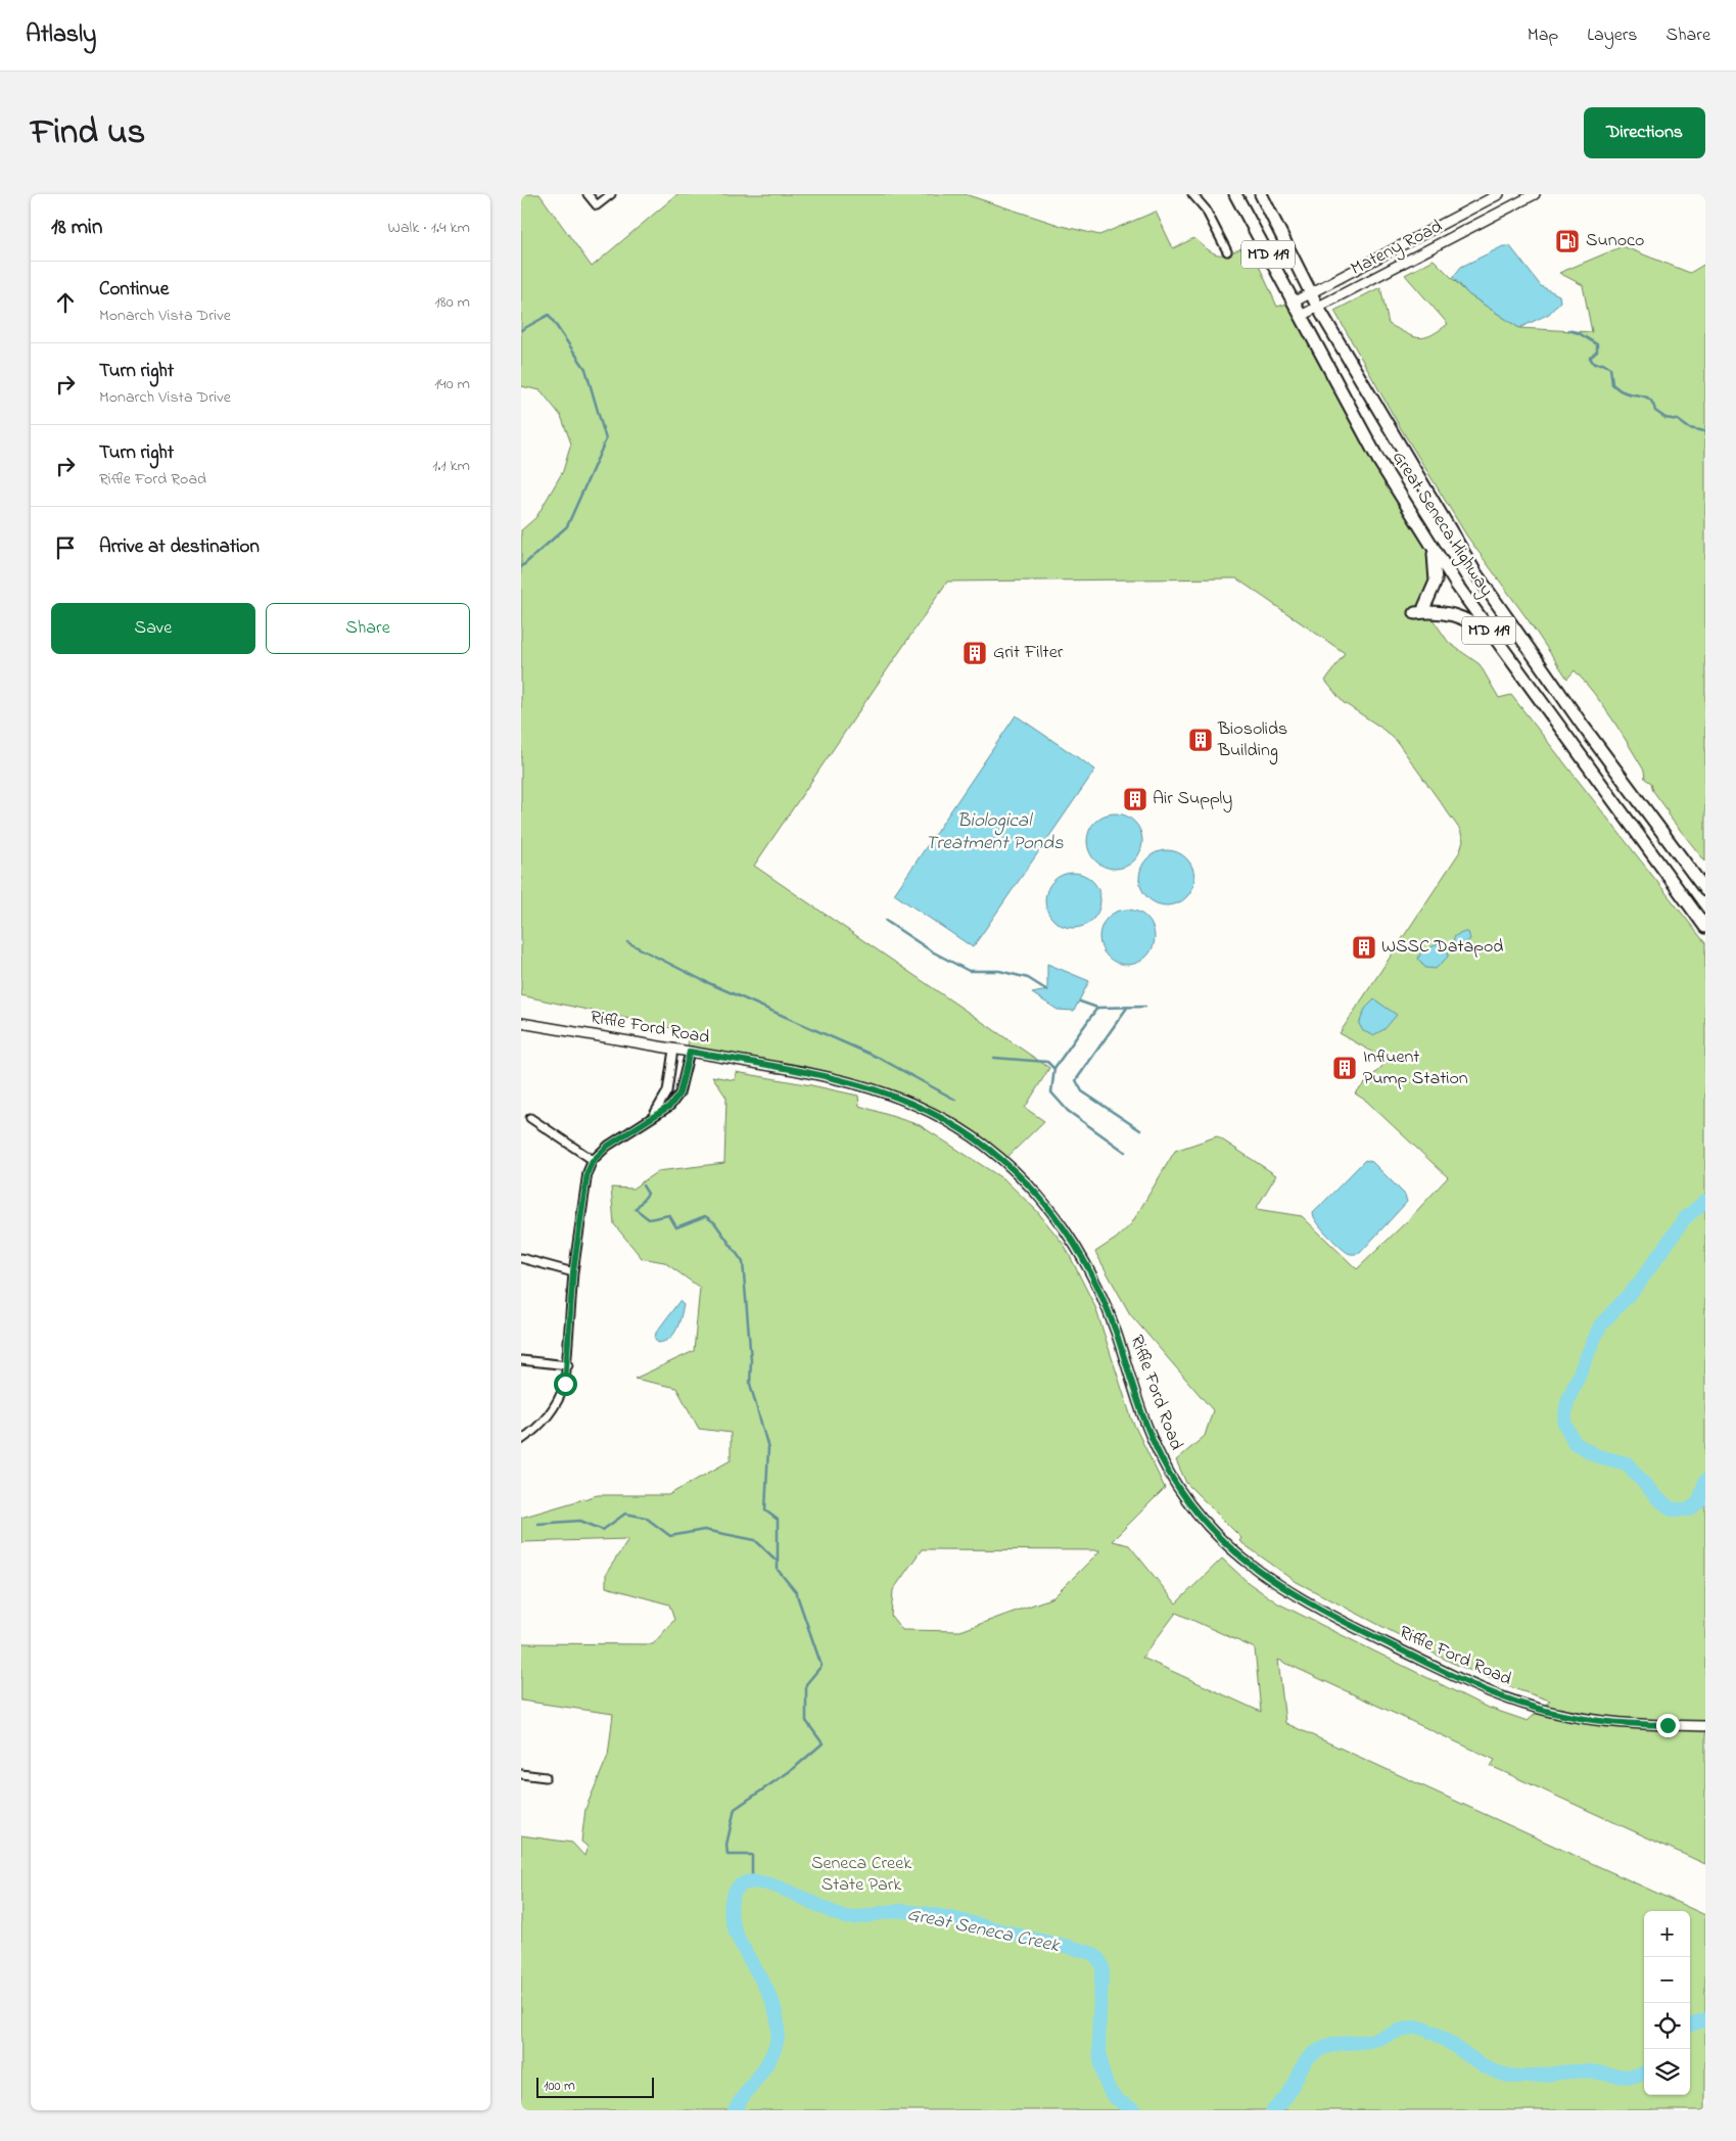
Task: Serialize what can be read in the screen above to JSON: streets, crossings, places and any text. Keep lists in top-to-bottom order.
{
  "streets": {
    "main road": ["MD 119", "Great Seneca Highway"],
    "street": ["Mateny Road", "Riffle Ford Road"]
  },
  "crossings": [
    ["Mateny Road", "Great Seneca Highway"]
  ],
  "water": ["Biological Treatment Ponds", "Great Seneca Creek"],
  "parks": ["Seneca Creek State Park"],
  "places": {
    "fuel station": ["Sunoco"],
    "building": [
      "Grit Filter",
      "Biosolids Building",
      "Air Supply",
      "WSSC Datapod",
      "Influent Pump Station"
    ]
  },
  "scale_bar": "100 m",
  "page": {
    "header": "Atlasly",
    "nav": ["Map", "Layers", "Share"],
    "title": "Find us",
    "buttons": [
      "Directions",
      ["Save", "Share"]
    ],
    "heading": ["18 min", "Walk · 1.4 km"],
    "list": [
      ["Continue", "Monarch Vista Drive", "180 m"],
      ["Turn right", "Monarch Vista Drive", "140 m"],
      ["Turn right", "Riffle Ford Road", "1.1 km"],
      "Arrive at destination"
    ],
    "map_buttons": ["+", "−"],
    "scale": "100 m"
  }
}
